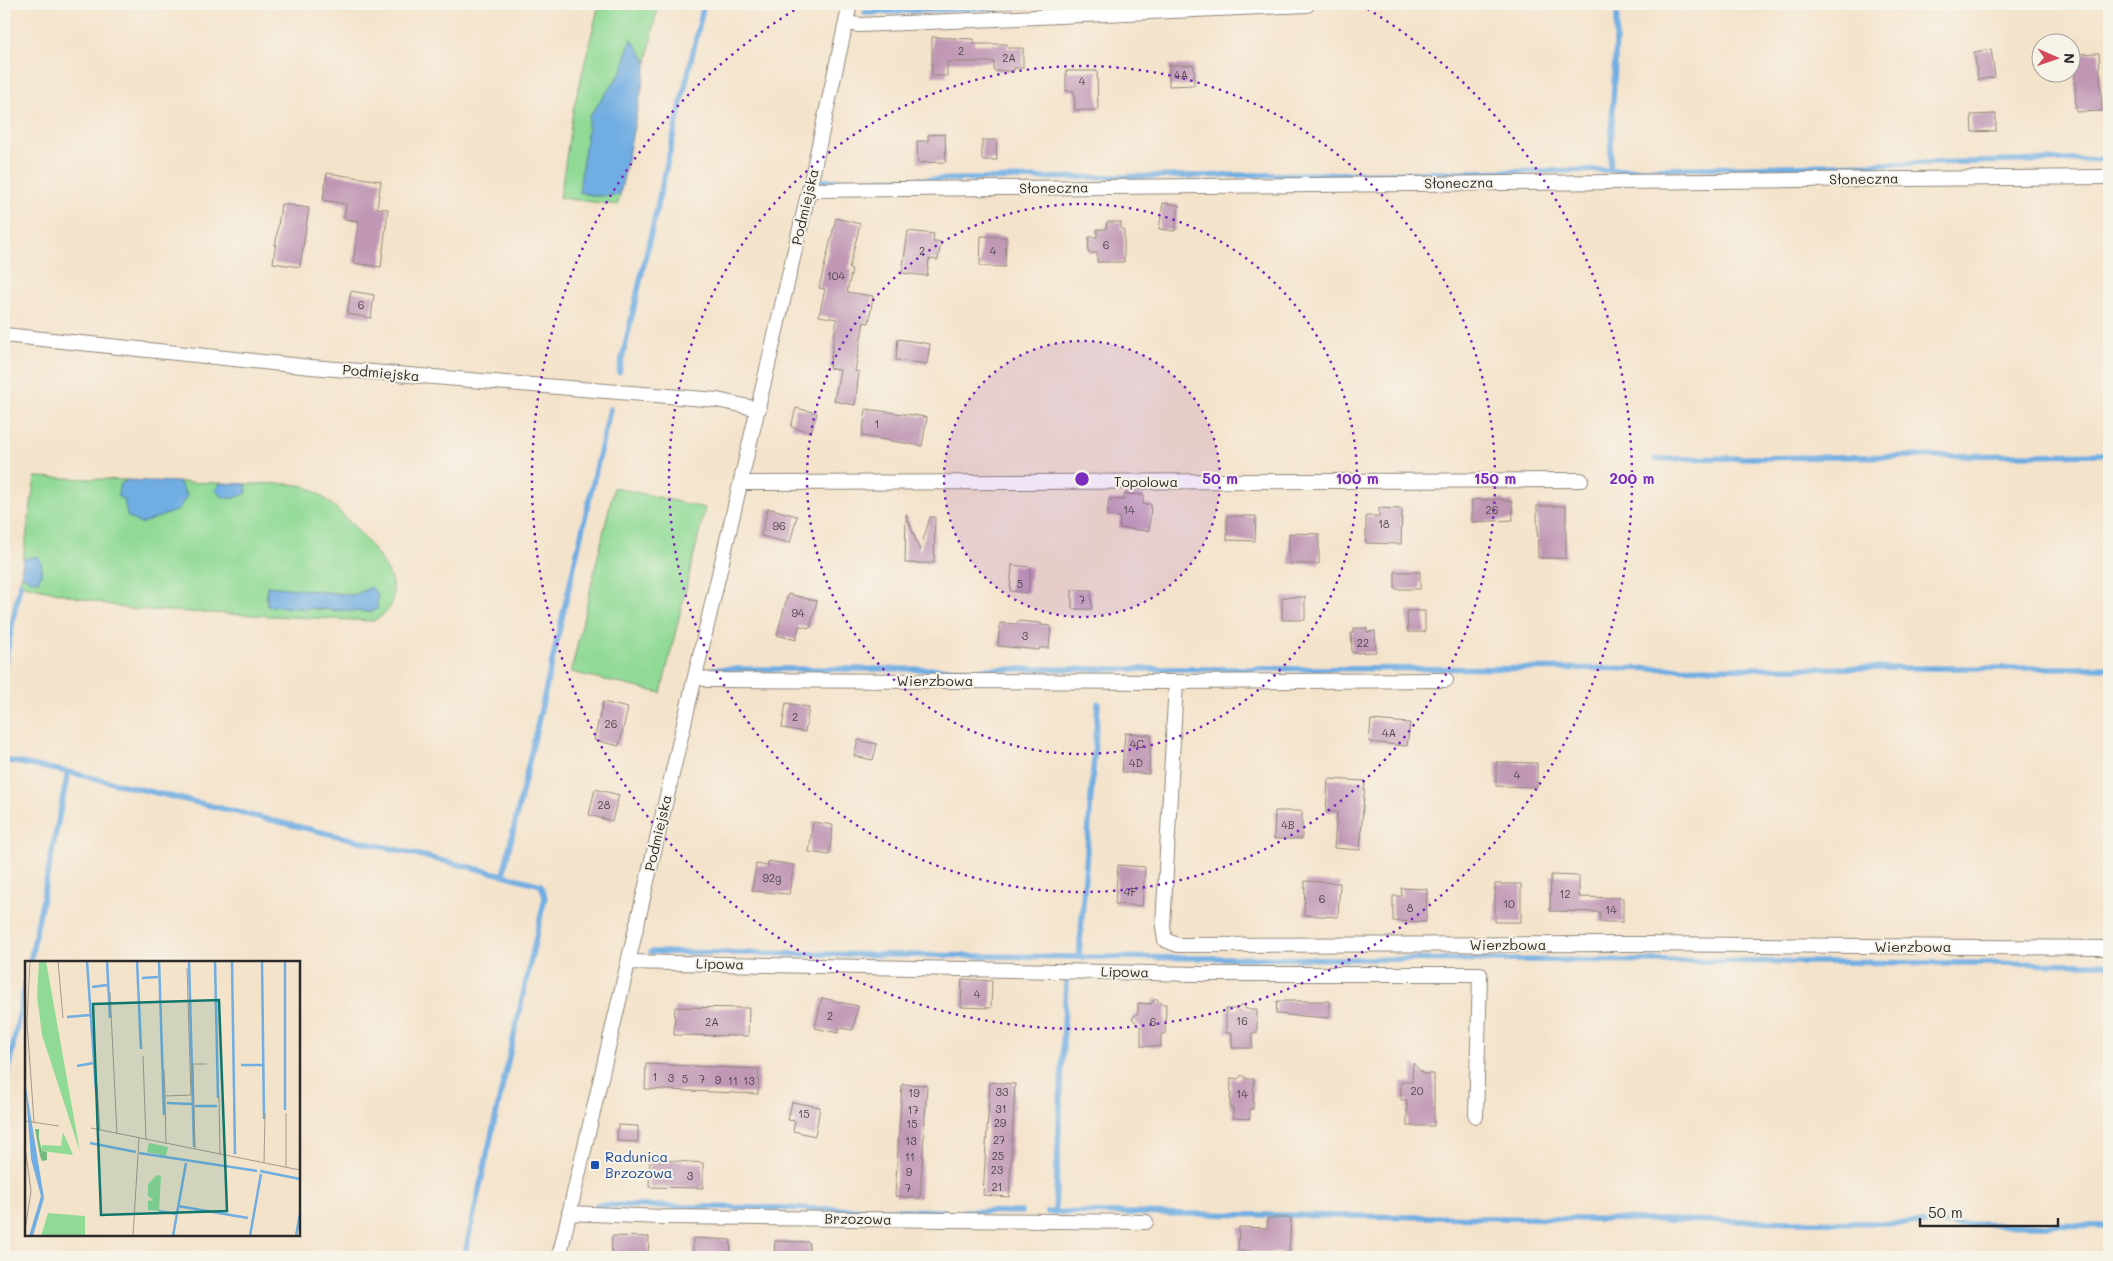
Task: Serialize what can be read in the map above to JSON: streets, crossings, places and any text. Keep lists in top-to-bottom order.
{
  "streets": {
    "street": [
      "Słoneczna",
      "Podmiejska",
      "Topolowa",
      "Wierzbowa",
      "Lipowa",
      "Brzozowa"
    ]
  },
  "crossings": [
    ["Słoneczna", "Podmiejska"],
    ["Podmiejska", "Topolowa"],
    ["Podmiejska", "Wierzbowa"],
    ["Podmiejska", "Lipowa"],
    ["Podmiejska", "Brzozowa"]
  ],
  "places": {
    "transit": ["Radunica Brzozowa"]
  },
  "house_numbers": [
    "2",
    "2A",
    "4A",
    "4",
    "6",
    "2",
    "4",
    "104",
    "6",
    "1",
    "14",
    "26",
    "18",
    "96",
    "5",
    "7",
    "94",
    "3",
    "22",
    "2",
    "26",
    "4A",
    "4C",
    "4D",
    "4",
    "28",
    "4B",
    "92g",
    "4F",
    "12",
    "6",
    "10",
    "8",
    "14",
    "4",
    "2",
    "16",
    "2A",
    "6",
    "1",
    "3",
    "5",
    "7",
    "9",
    "11",
    "13",
    "20",
    "33",
    "19",
    "14",
    "31",
    "17",
    "15",
    "29",
    "15",
    "27",
    "13",
    "25",
    "11",
    "23",
    "9",
    "3",
    "21",
    "7"
  ],
  "scale_bar": "50 m",
  "north": "right",
  "rings": [
    "50 m",
    "100 m",
    "150 m",
    "200 m"
  ]
}
